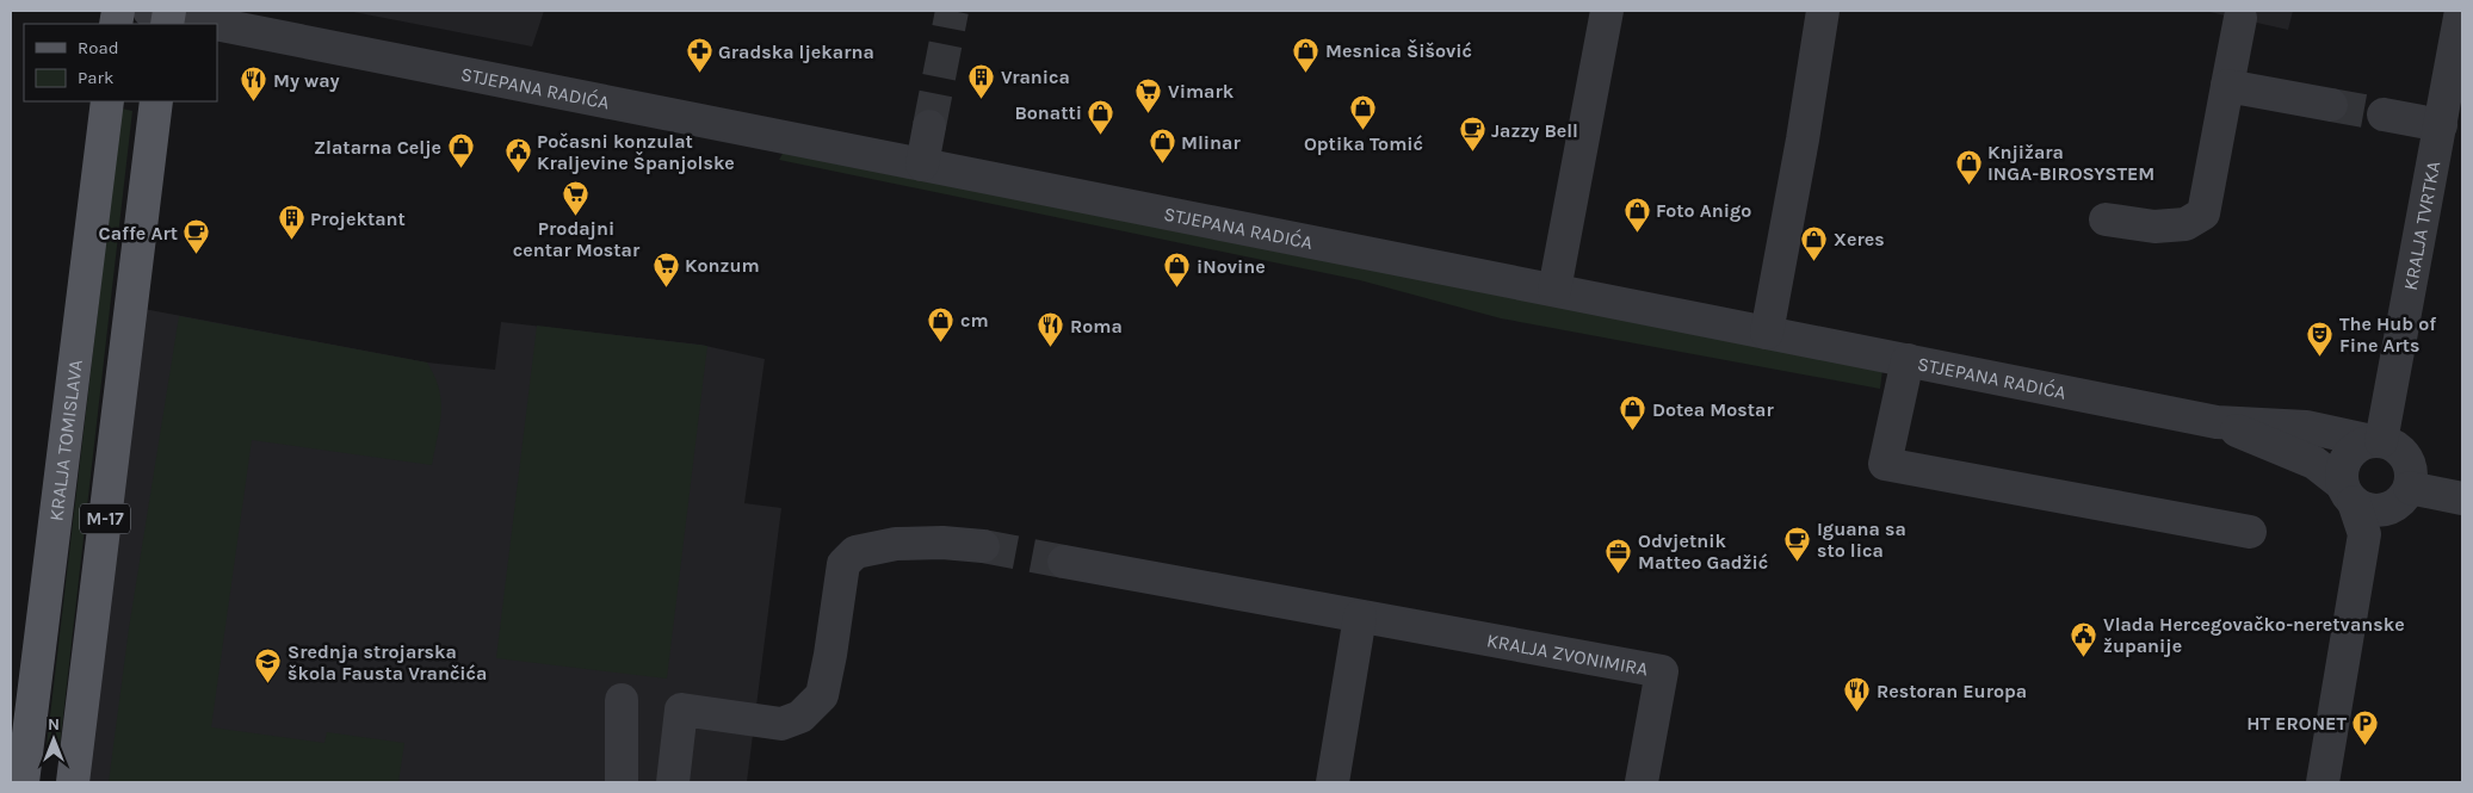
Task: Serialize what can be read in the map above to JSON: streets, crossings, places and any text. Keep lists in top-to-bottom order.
{
  "streets": {
    "main road": ["KRALJA TOMISLAVA", "M-17"],
    "street": ["STJEPANA RADIĆA", "KRALJA TVRTKA", "KRALJA ZVONIMIRA"]
  },
  "crossings": [
    ["STJEPANA RADIĆA", "KRALJA TVRTKA"]
  ],
  "places": {
    "shop": [
      "Mesnica Šišović",
      "Optika Tomić",
      "Bonatti",
      "Mlinar",
      "Zlatarna Celje",
      "Knjižara INGA-BIROSYSTEM",
      "Foto Anigo",
      "Xeres",
      "iNovine",
      "cm",
      "Dotea Mostar"
    ],
    "pharmacy": ["Gradska ljekarna"],
    "building": ["Vranica", "Projektant"],
    "restaurant": ["My way", "Roma", "Restoran Europa"],
    "supermarket": ["Vimark", "Prodajni centar Mostar", "Konzum"],
    "cafe": ["Jazzy Bell", "Caffe Art", "Iguana sa sto lica"],
    "public building": ["Počasni konzulat Kraljevine Španjolske", "Vlada Hercegovačko-neretvanske županije"],
    "theatre": ["The Hub of Fine Arts"],
    "office": ["Odvjetnik Matteo Gadžić"],
    "school or university": ["Srednja strojarska škola Fausta Vrančića"],
    "parking": ["HT ERONET"]
  },
  "legend": ["Road", "Park"],
  "north": "top"
}
